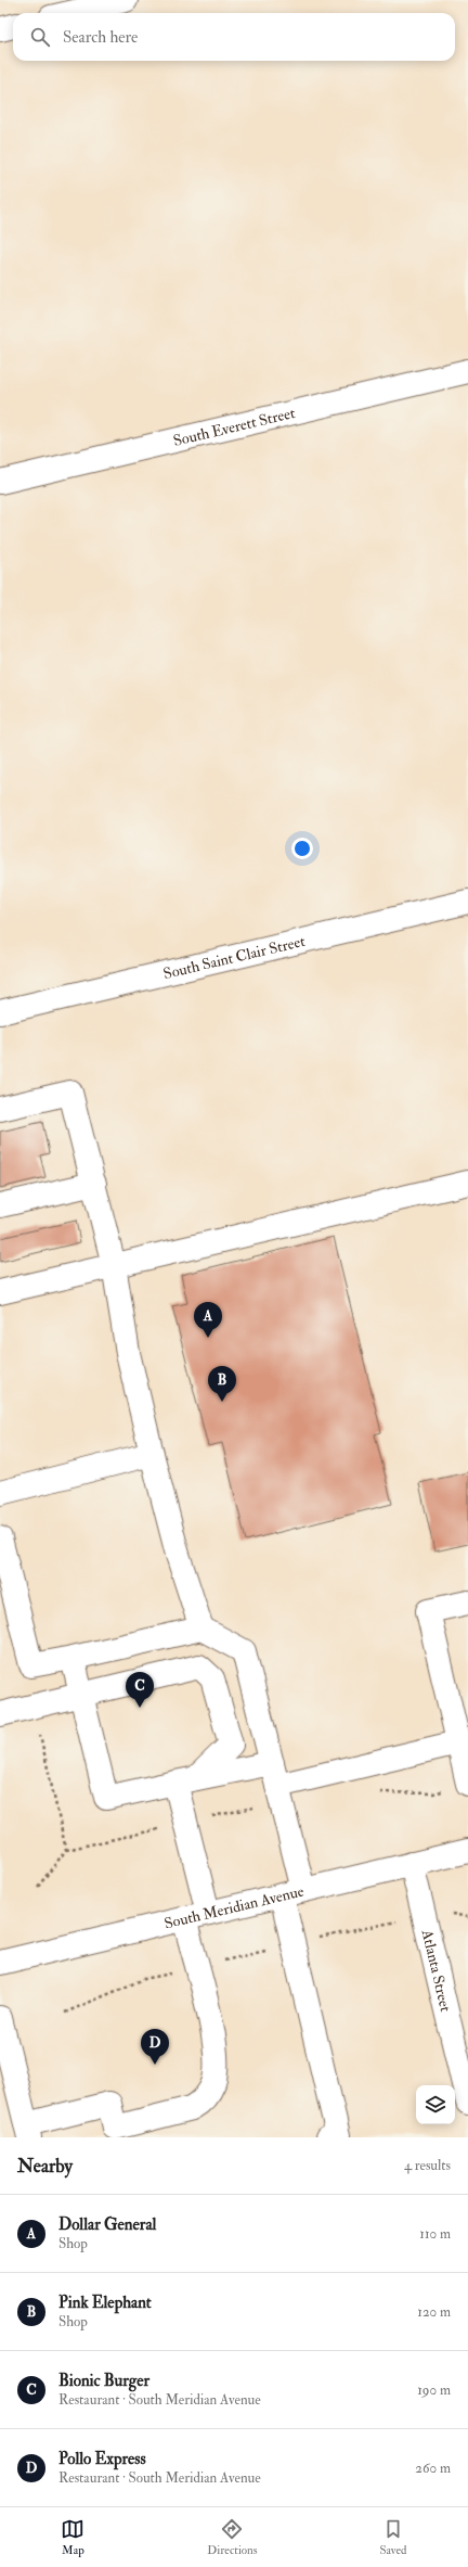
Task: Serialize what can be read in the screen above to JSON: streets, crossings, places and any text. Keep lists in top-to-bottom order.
{
  "streets": {
    "street": [
      "South Everett Street",
      "South Saint Clair Street",
      "South Meridian Avenue",
      "Atlanta Street"
    ]
  },
  "crossings": [
    ["South Meridian Avenue", "Atlanta Street"]
  ],
  "page": {
    "search": "Search here",
    "pins": [
      "A",
      "B",
      "C",
      "D"
    ],
    "heading": ["Nearby", "4 results"],
    "list": [
      {
        "mark": "A",
        "name": "Dollar General",
        "note": "Shop",
        "value": "110 m"
      },
      {
        "mark": "B",
        "name": "Pink Elephant",
        "note": "Shop",
        "value": "120 m"
      },
      {
        "mark": "C",
        "name": "Bionic Burger",
        "note": "Restaurant · South Meridian Avenue",
        "value": "190 m"
      },
      {
        "mark": "D",
        "name": "Pollo Express",
        "note": "Restaurant · South Meridian Avenue",
        "value": "260 m"
      }
    ],
    "nav": ["Map", "Directions", "Saved"]
  }
}
